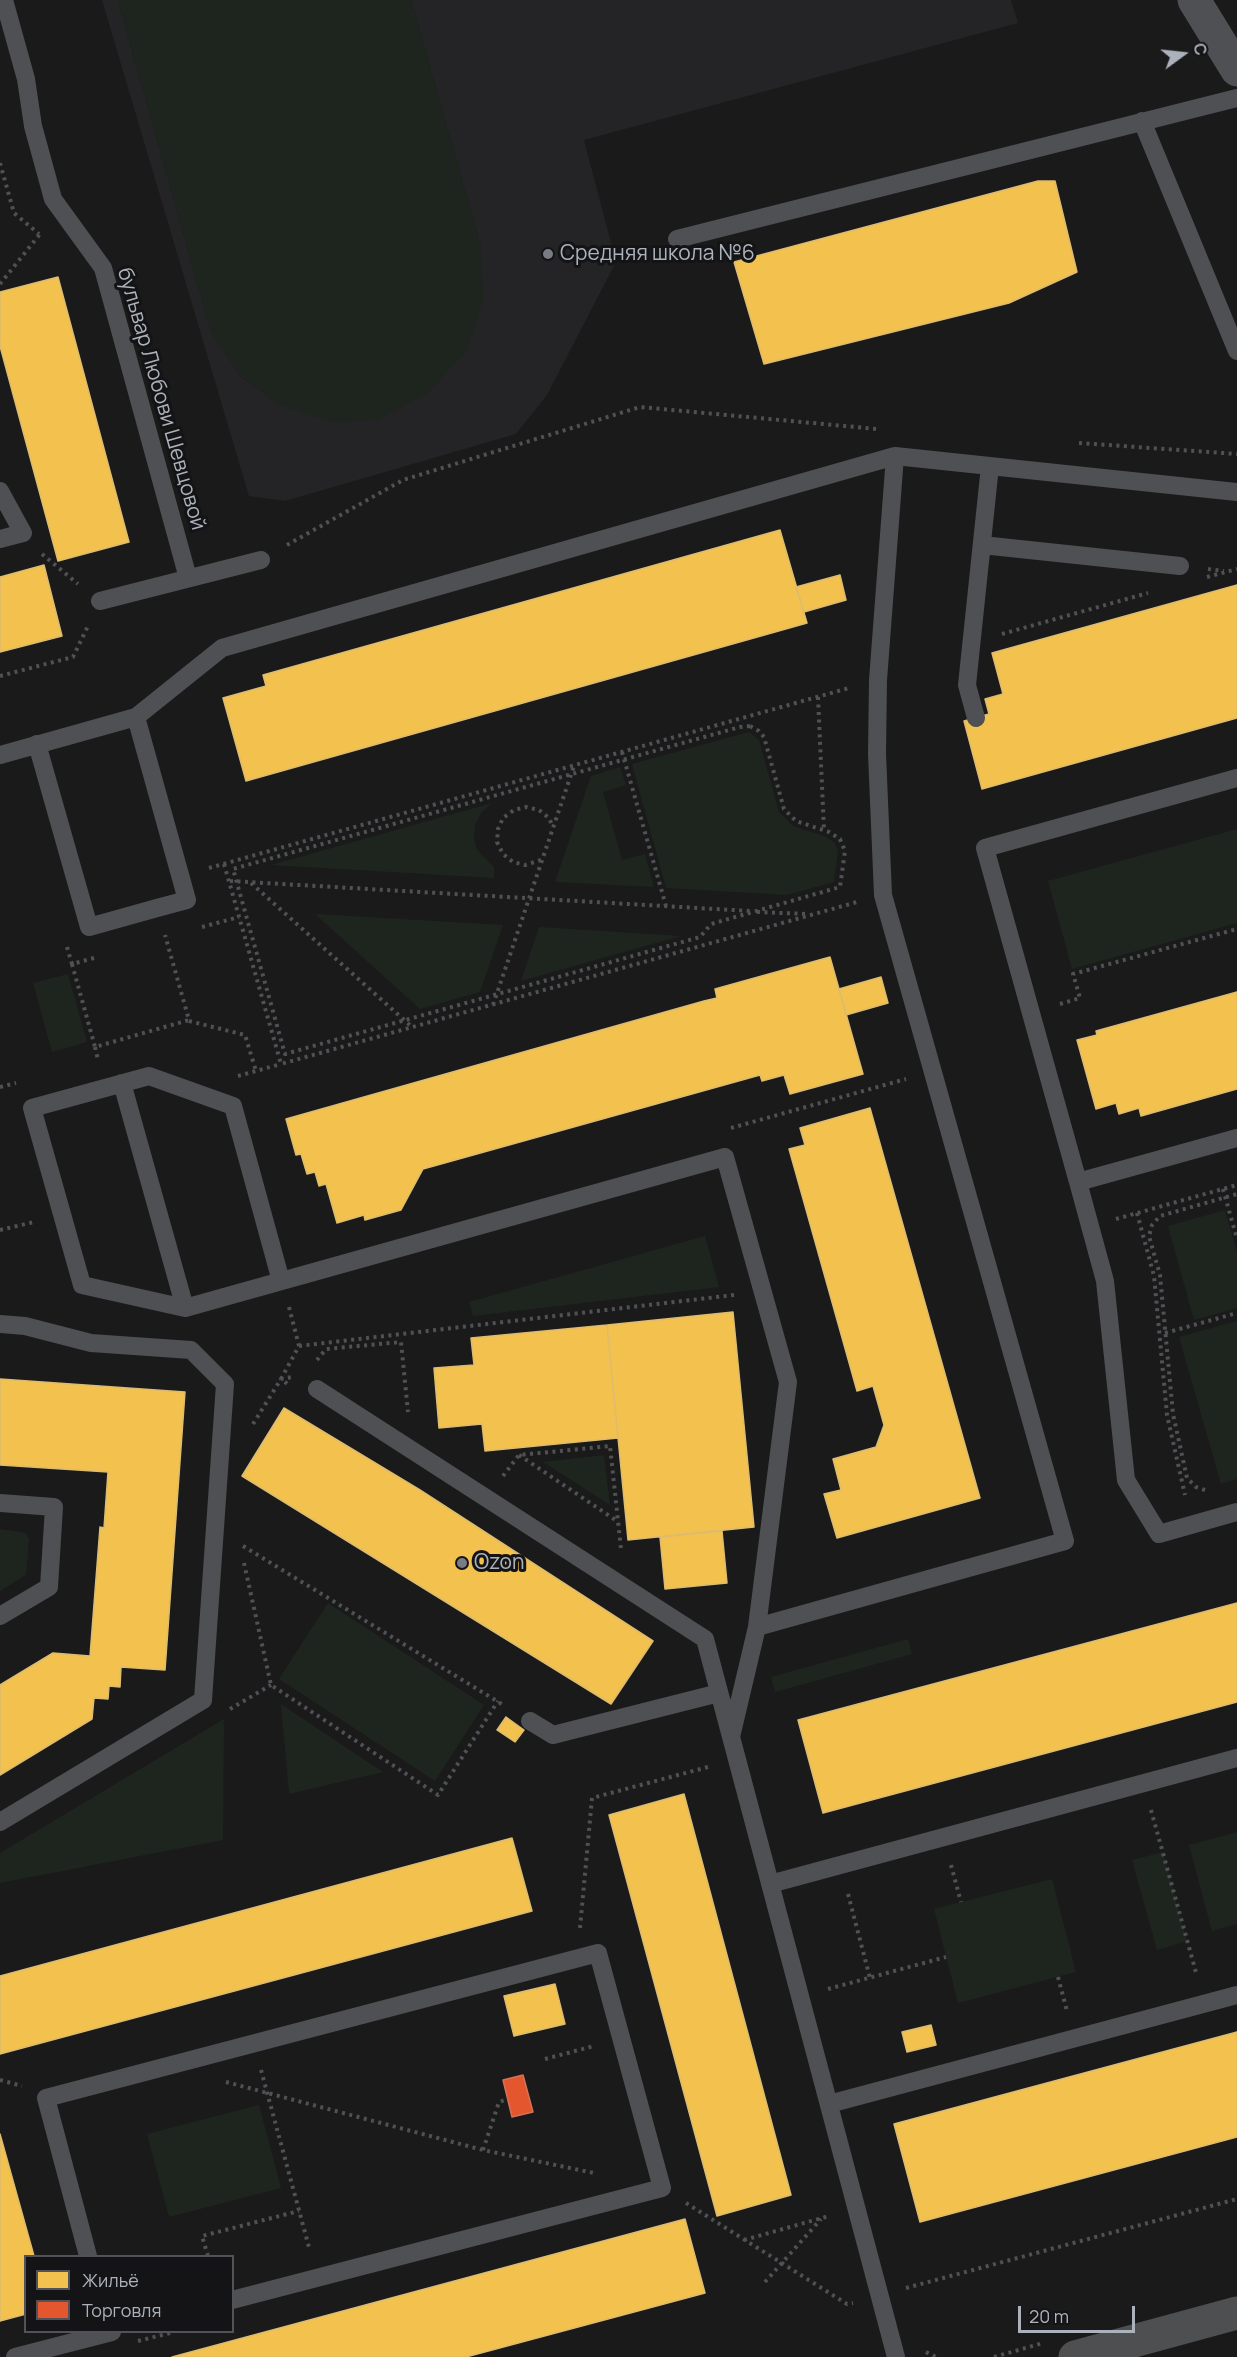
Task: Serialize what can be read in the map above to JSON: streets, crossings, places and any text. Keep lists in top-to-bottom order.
{
  "streets": {
    "lane": ["бульвар Любови Шевцовой"]
  },
  "places": ["Средняя школа №6", "Ozon"],
  "legend": ["Жильё", "Торговля"],
  "scale_bar": "20 m",
  "north": "right"
}
